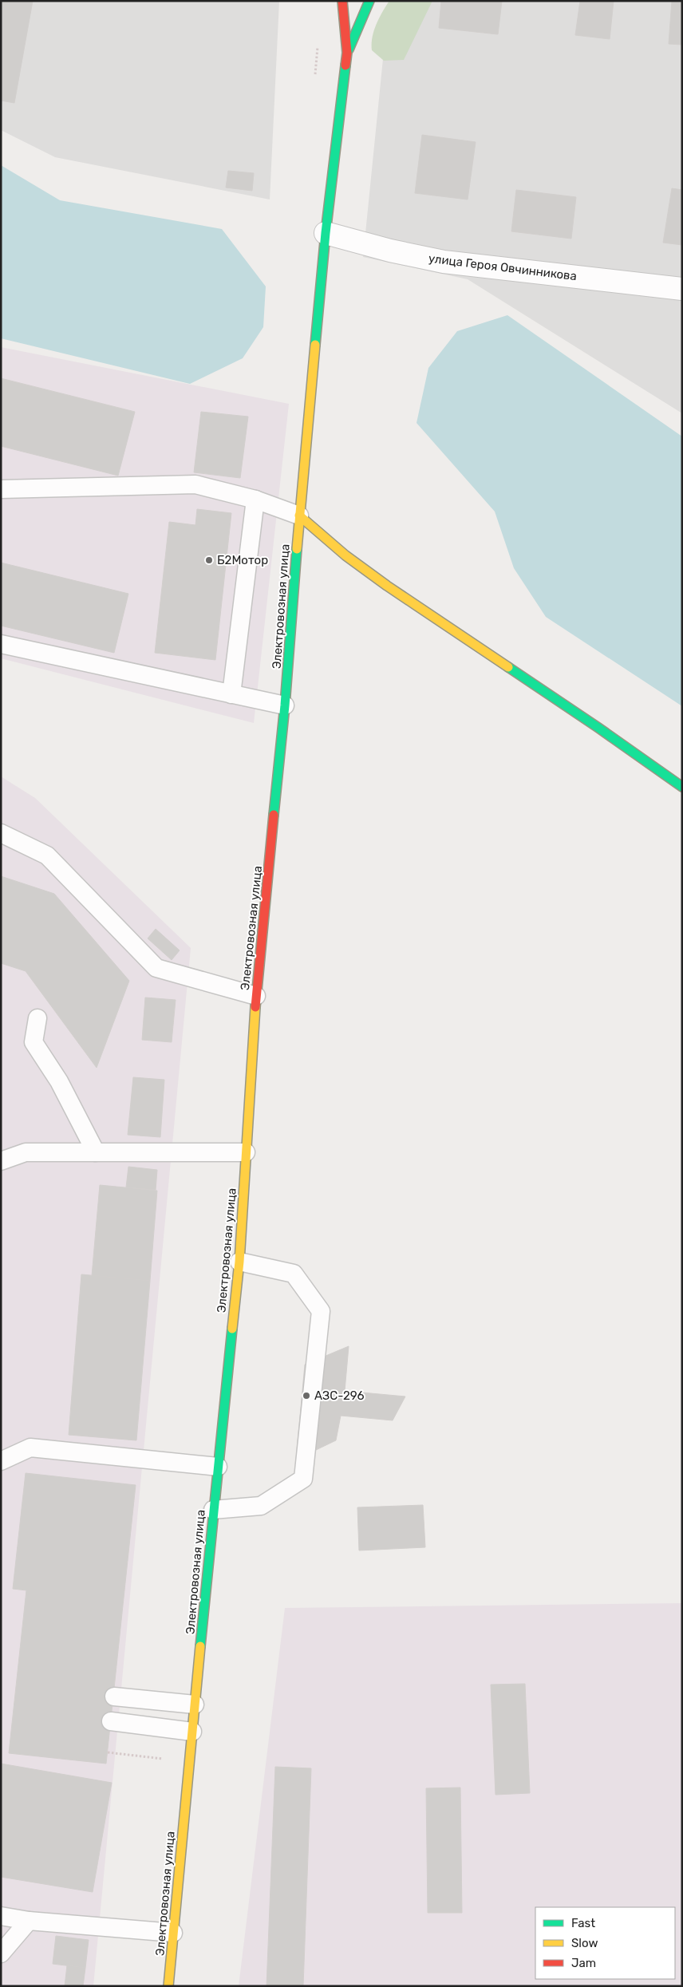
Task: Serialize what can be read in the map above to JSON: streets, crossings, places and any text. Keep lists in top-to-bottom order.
{
  "streets": {
    "street": ["улица Героя Овчинникова", "Электровозная улица"]
  },
  "crossings": [
    ["улица Героя Овчинникова", "Электровозная улица"]
  ],
  "places": ["Б2Мотор", "АЗС-296"],
  "legend": ["Fast", "Slow", "Jam"]
}
